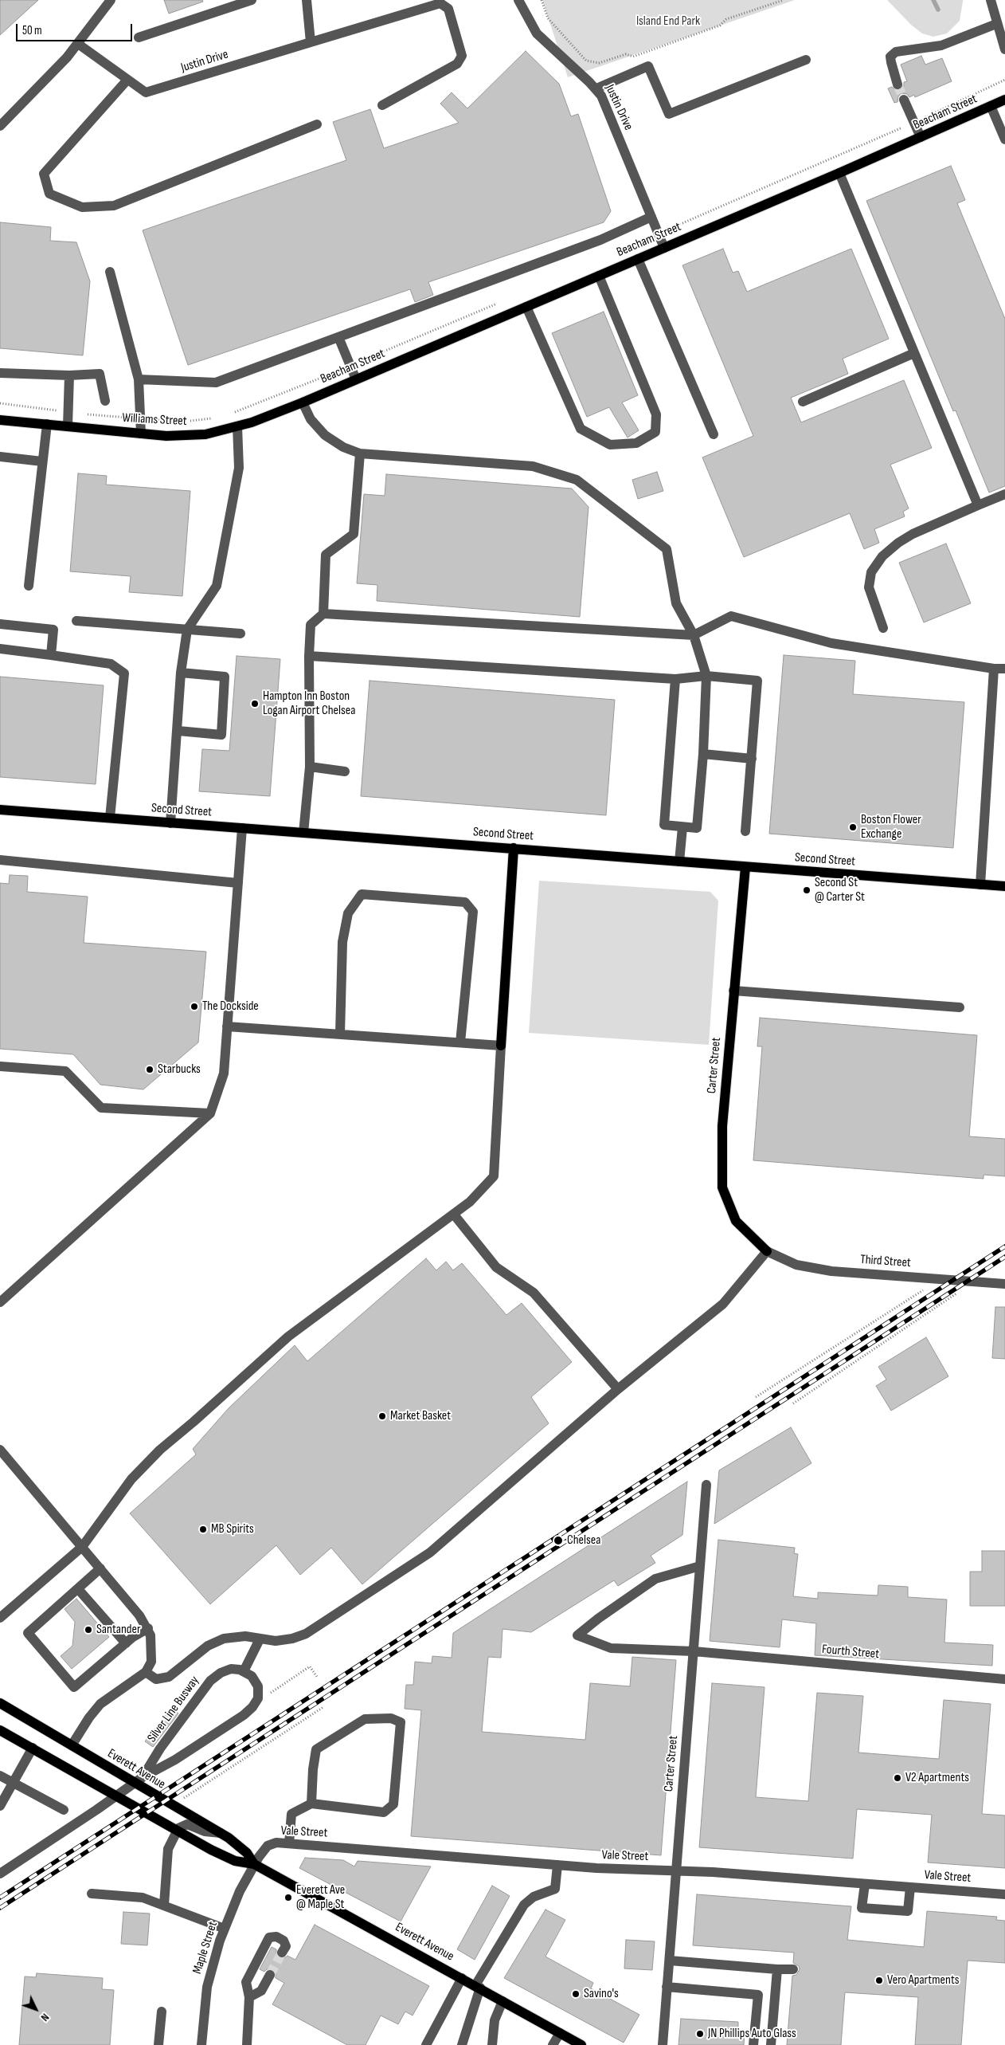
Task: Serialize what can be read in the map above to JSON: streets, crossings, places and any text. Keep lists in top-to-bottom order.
{
  "streets": {
    "main road": [
      "Beacham Street",
      "Williams Street",
      "Second Street",
      "Carter Street",
      "Everett Avenue"
    ],
    "street": [
      "Justin Drive",
      "Third Street",
      "Fourth Street",
      "Silver Line Busway",
      "Vale Street",
      "Maple Street"
    ]
  },
  "crossings": [
    ["Justin Drive", "Beacham Street"],
    ["Beacham Street", "Williams Street"],
    ["Second Street", "Carter Street"],
    ["Carter Street", "Third Street"],
    ["Carter Street", "Fourth Street"],
    ["Carter Street", "Vale Street"],
    ["Silver Line Busway", "Everett Avenue"],
    ["Everett Avenue", "Vale Street"],
    ["Everett Avenue", "Maple Street"],
    ["Vale Street", "Maple Street"]
  ],
  "parks": ["Island End Park"],
  "places": [
    "Hampton Inn Boston Logan Airport Chelsea",
    "Boston Flower Exchange",
    "Second St @ Carter St",
    "The Dockside",
    "Starbucks",
    "Market Basket",
    "MB Spirits",
    "Chelsea",
    "Santander",
    "V2 Apartments",
    "Everett Ave @ Maple St",
    "Vero Apartments",
    "Savino's",
    "JN Phillips Auto Glass"
  ],
  "scale_bar": "50 m",
  "north": "bottom right"
}
